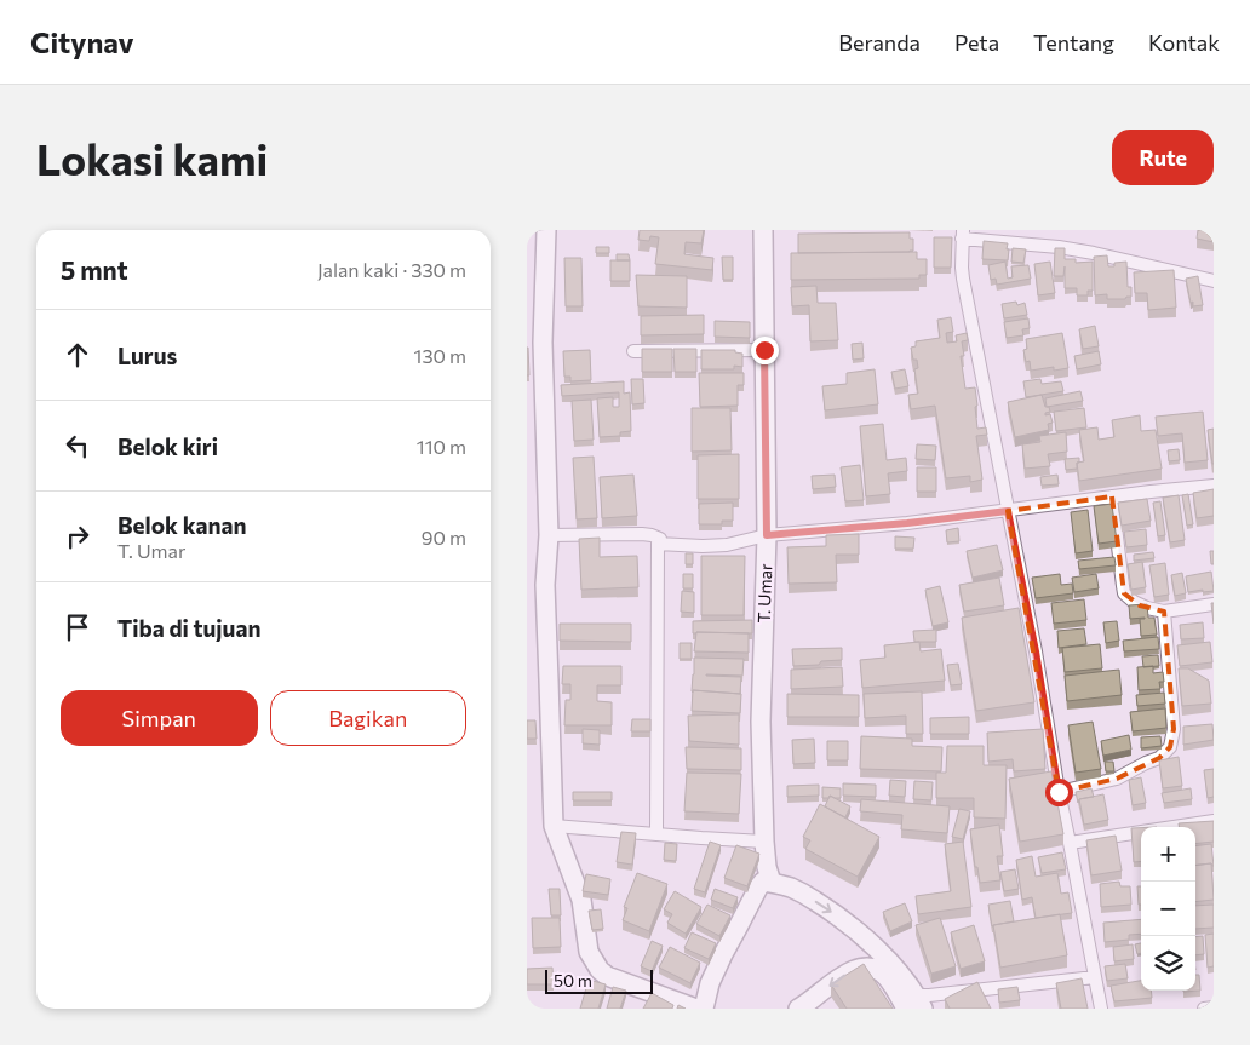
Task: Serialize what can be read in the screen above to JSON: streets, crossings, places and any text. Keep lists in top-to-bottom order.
{
  "streets": {
    "main road": ["T. Umar"]
  },
  "scale_bar": "50 m",
  "page": {
    "header": "Citynav",
    "nav": [
      "Beranda",
      "Peta",
      "Tentang",
      "Kontak"
    ],
    "buttons": [
      "Rute",
      ["Simpan", "Bagikan"]
    ],
    "title": "Lokasi kami",
    "heading": ["5 mnt", "Jalan kaki · 330 m"],
    "list": [
      ["Lurus", "130 m"],
      ["Belok kiri", "110 m"],
      ["Belok kanan", "T. Umar", "90 m"],
      "Tiba di tujuan"
    ],
    "map_buttons": ["+", "−"],
    "scale": "50 m"
  }
}
